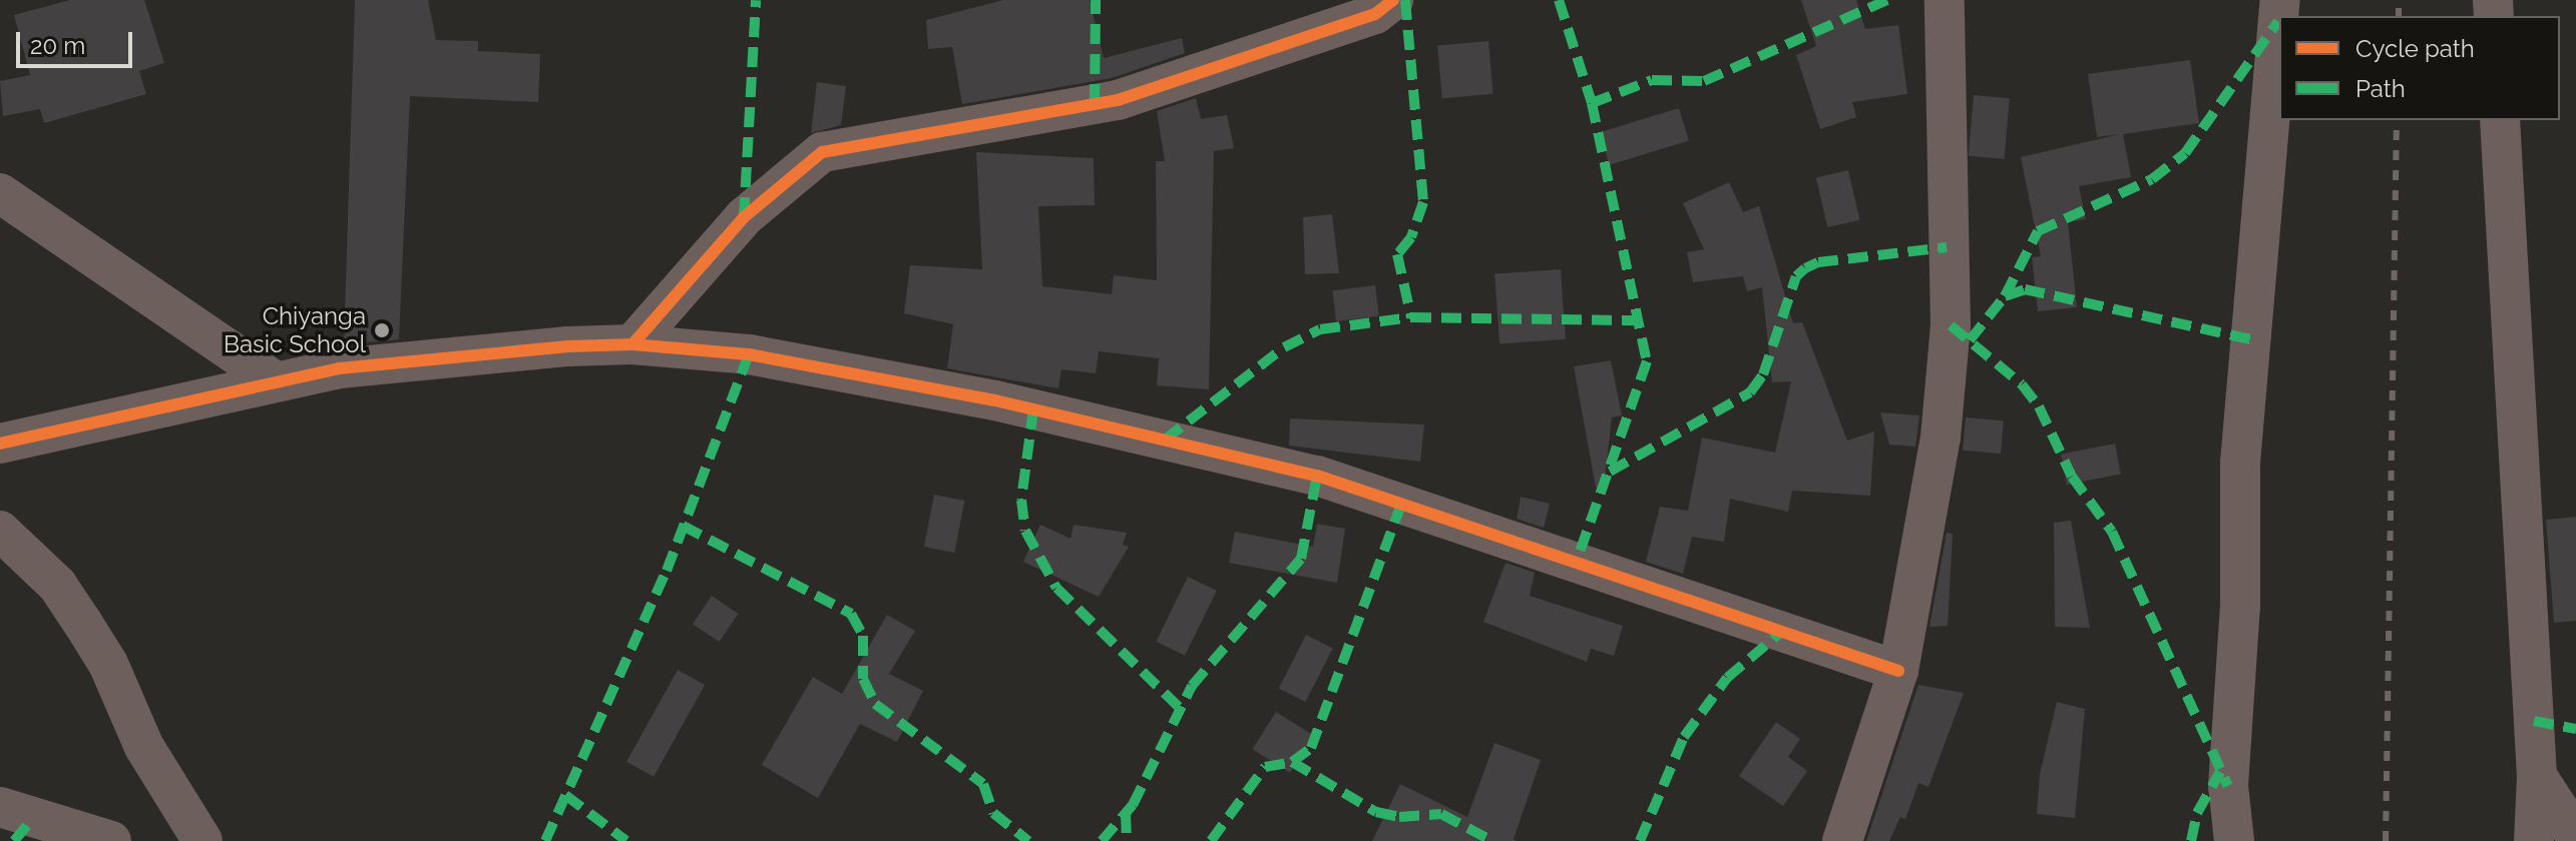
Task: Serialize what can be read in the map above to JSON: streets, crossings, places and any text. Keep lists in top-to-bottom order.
{
  "places": ["Chiyanga Basic School"],
  "legend": ["Cycle path", "Path"],
  "scale_bar": "20 m"
}
